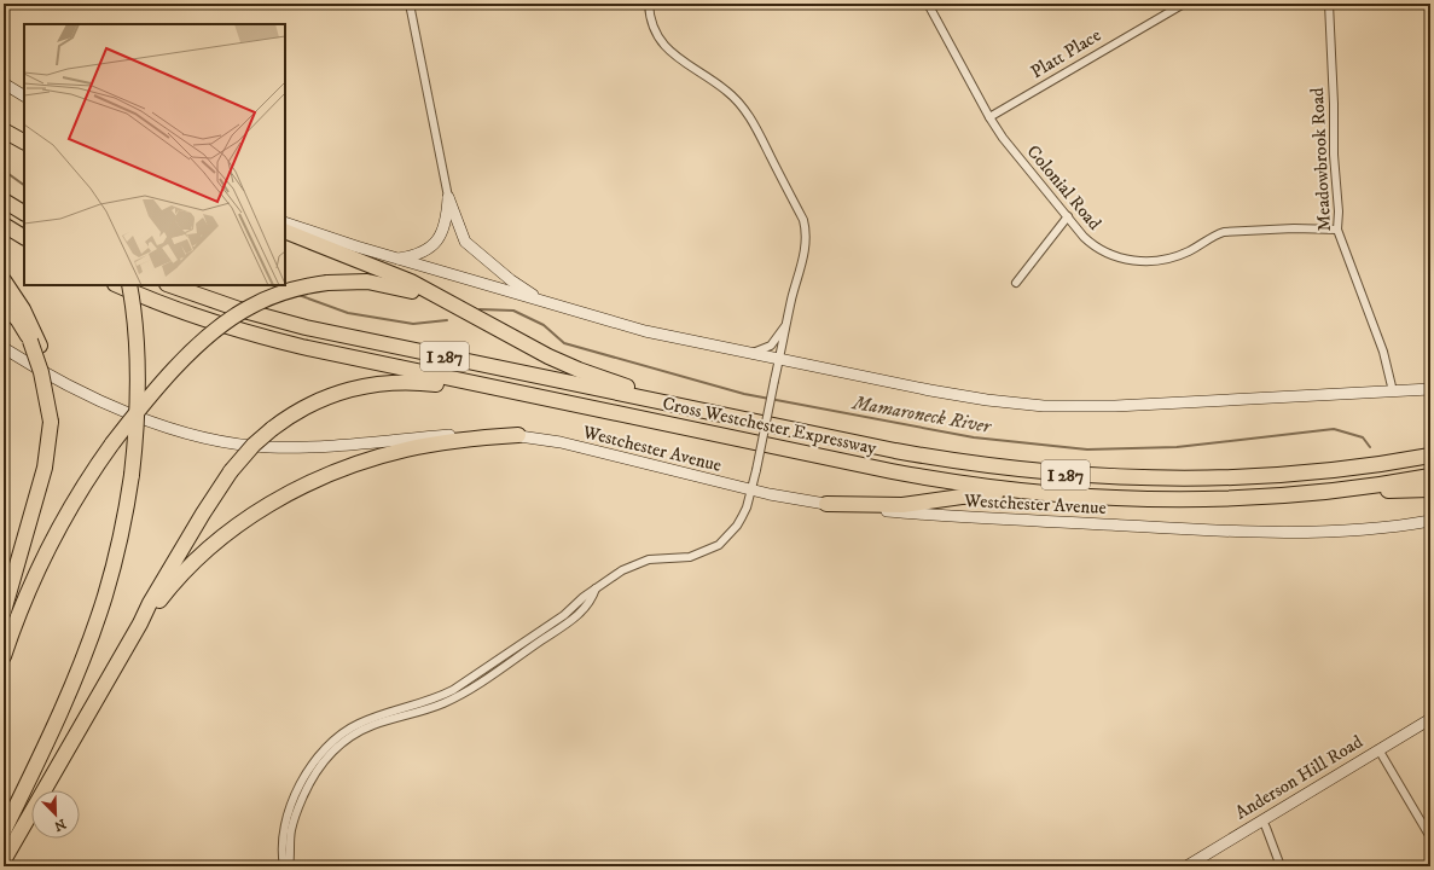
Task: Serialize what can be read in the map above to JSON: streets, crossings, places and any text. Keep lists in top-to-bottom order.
{
  "streets": {
    "highway": ["I 287", "Cross Westchester Expressway"],
    "main road": ["Westchester Avenue", "Anderson Hill Road"],
    "street": ["Platt Place", "Meadowbrook Road", "Colonial Road"]
  },
  "crossings": [
    ["Platt Place", "Colonial Road"],
    ["Meadowbrook Road", "Colonial Road"]
  ],
  "water": ["Mamaroneck River"],
  "north": "bottom right"
}
